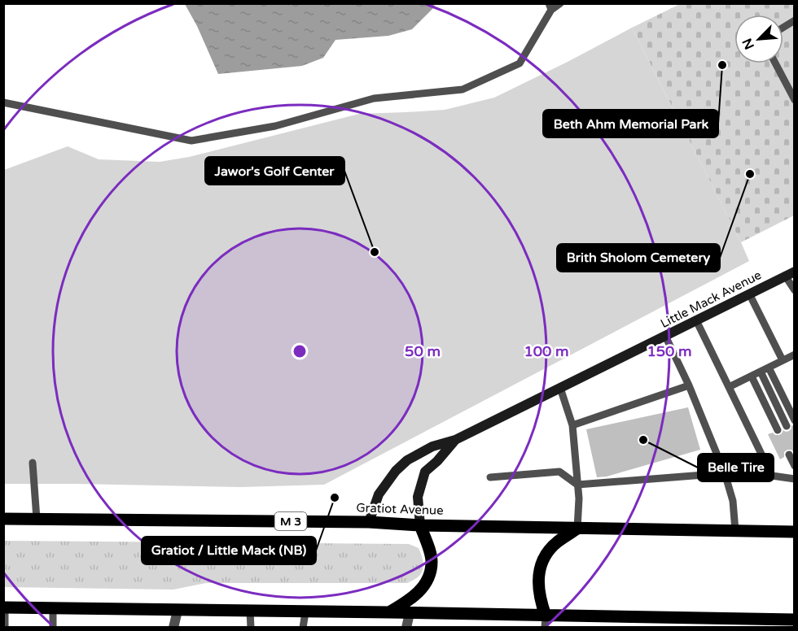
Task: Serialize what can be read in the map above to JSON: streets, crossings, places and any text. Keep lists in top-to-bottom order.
{
  "streets": {
    "main road": ["Little Mack Avenue", "Gratiot Avenue", "M 3"]
  },
  "crossings": [
    ["Little Mack Avenue", "Gratiot Avenue"]
  ],
  "places": [
    "Beth Ahm Memorial Park",
    "Brith Sholom Cemetery",
    "Jawor's Golf Center",
    "Belle Tire",
    "Gratiot / Little Mack (NB)"
  ],
  "north": "bottom left",
  "rings": ["50 m", "100 m", "150 m"]
}
